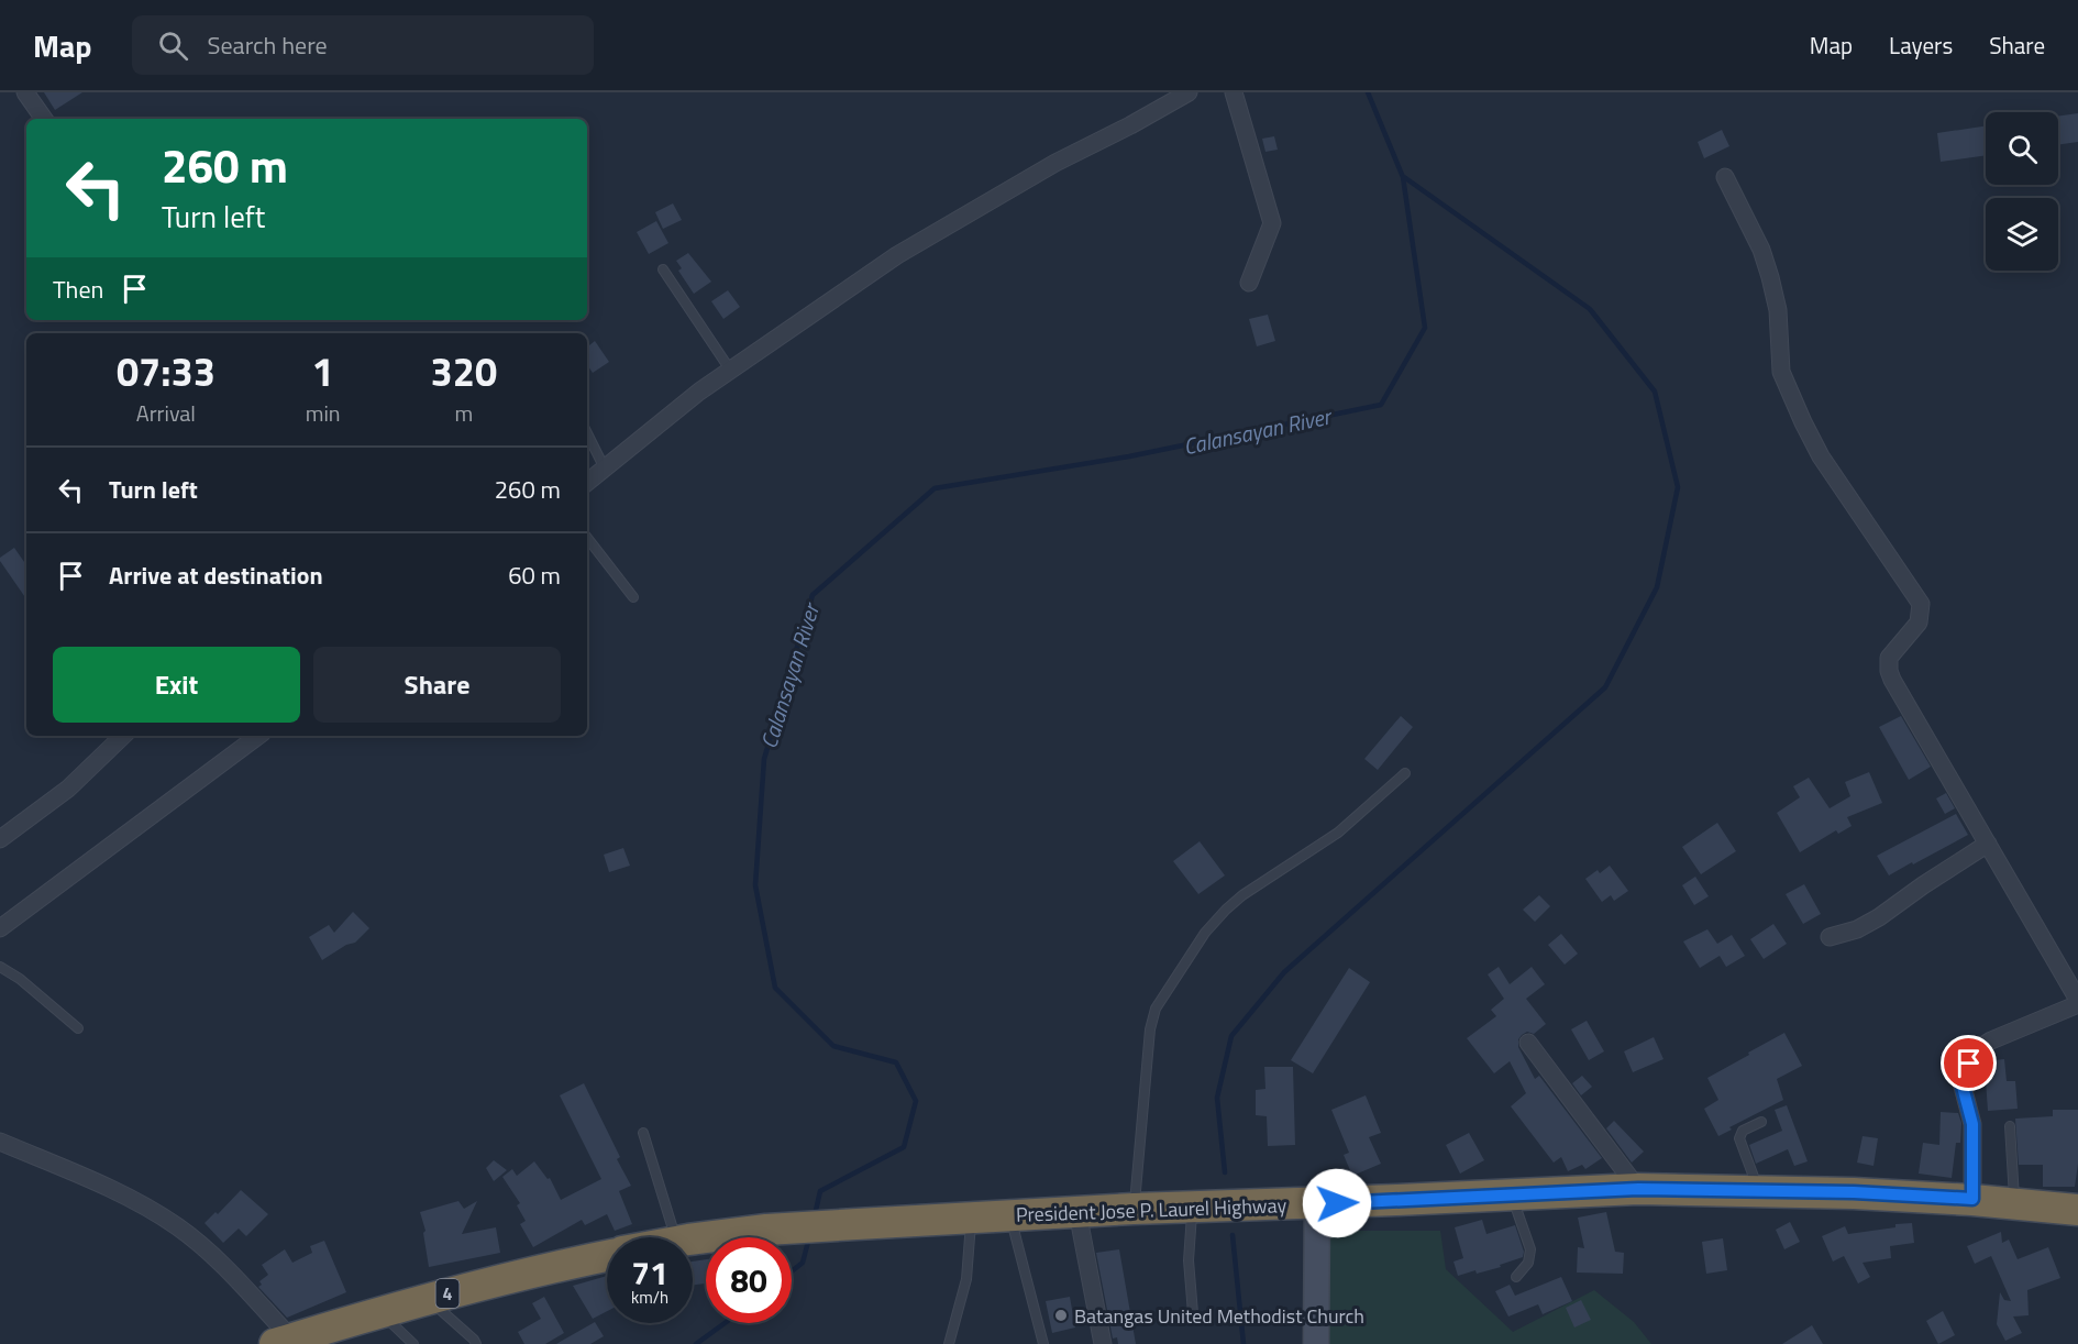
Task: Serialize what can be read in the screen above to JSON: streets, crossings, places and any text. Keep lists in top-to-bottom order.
{
  "streets": {
    "highway": ["President Jose P. Laurel Highway", "4"]
  },
  "water": ["Calansayan River"],
  "places": ["Batangas United Methodist Church"],
  "page": {
    "header": "Map",
    "search": "Search here",
    "nav": ["Map", "Layers", "Share"],
    "turn": ["260 m", "Turn left"],
    "then": "Then",
    "eta": [
      "07:33",
      "Arrival",
      "1",
      "min",
      "320",
      "m"
    ],
    "list": [
      {
        "name": "Turn left",
        "value": "260 m"
      },
      {
        "name": "Arrive at destination",
        "value": "60 m"
      }
    ],
    "buttons": ["Exit", "Share"],
    "speed": "71 km/h",
    "limit": "80"
  }
}
